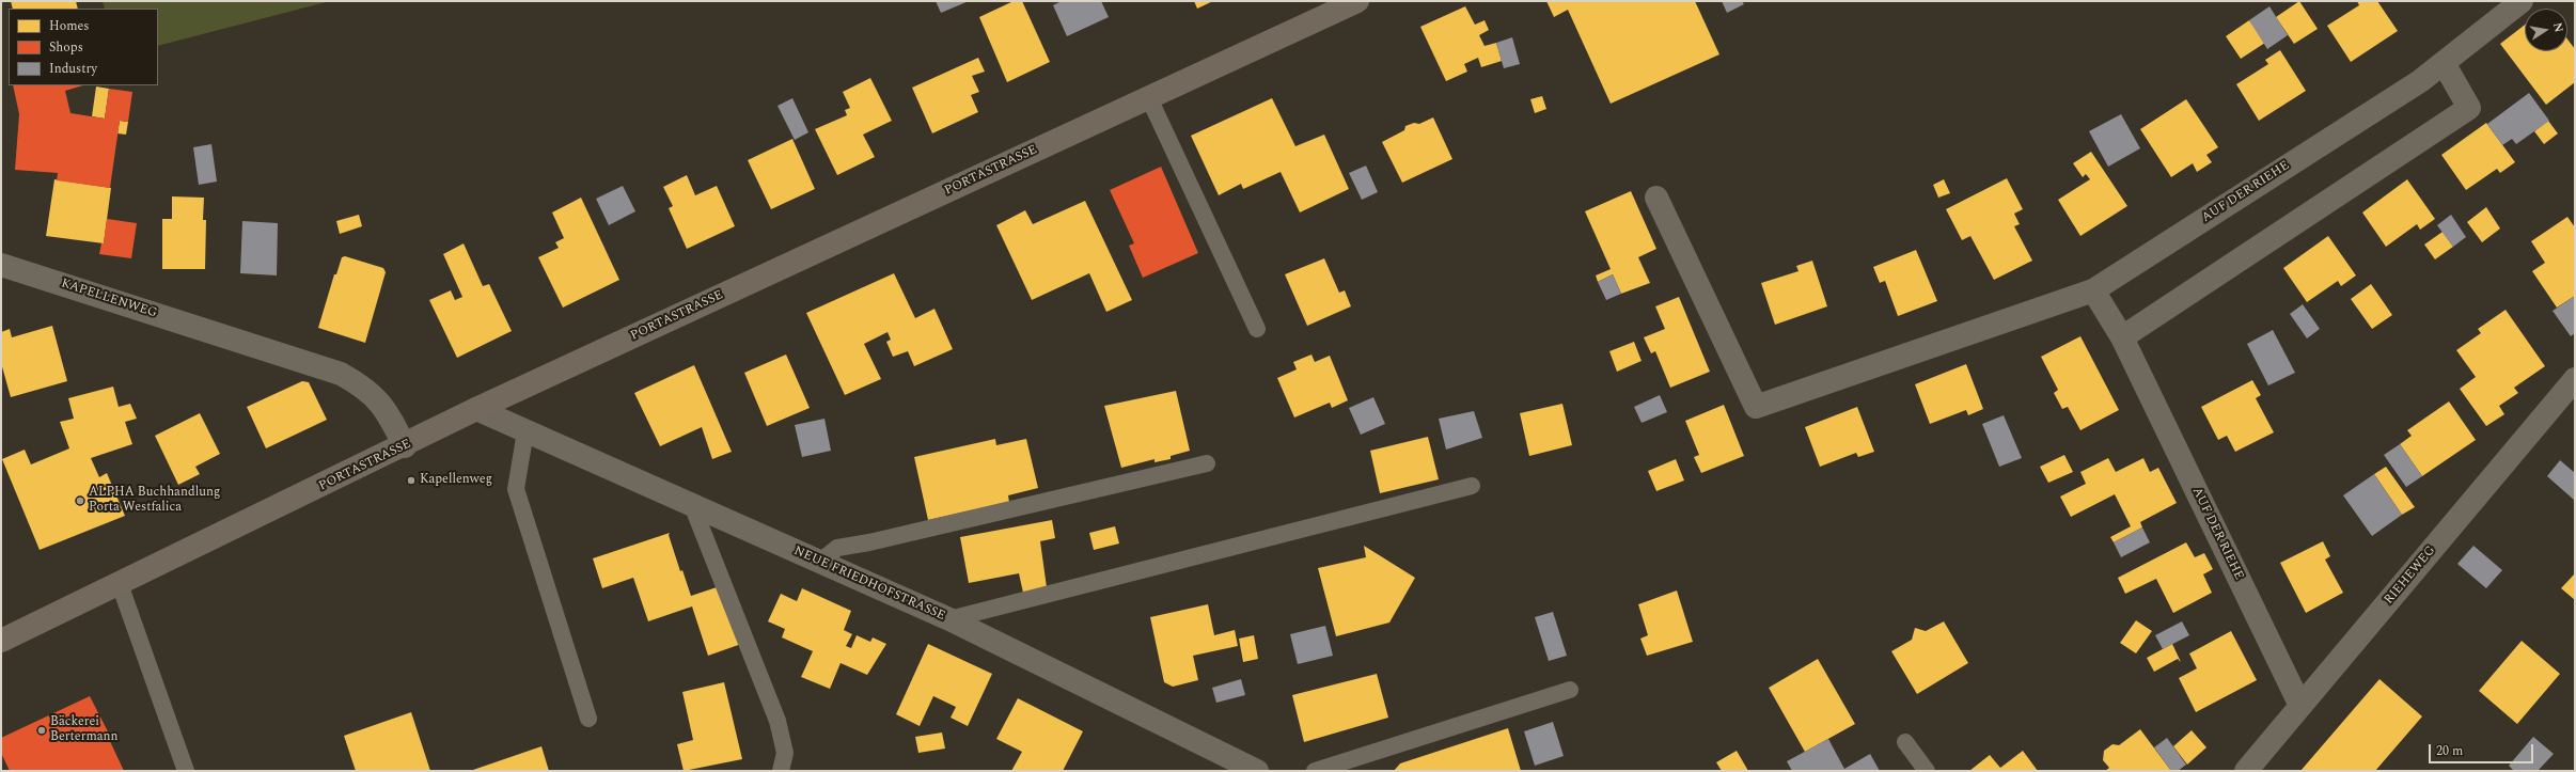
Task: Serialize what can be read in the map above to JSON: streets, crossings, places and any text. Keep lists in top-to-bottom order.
{
  "streets": {
    "main road": ["PORTASTRASSE"],
    "street": [
      "AUF DER RIEHE",
      "KAPELLENWEG",
      "RIEHEWEG",
      "NEUE FRIEDHOFSTRASSE"
    ]
  },
  "crossings": [
    ["PORTASTRASSE", "KAPELLENWEG"],
    ["PORTASTRASSE", "NEUE FRIEDHOFSTRASSE"],
    ["AUF DER RIEHE", "RIEHEWEG"]
  ],
  "places": ["Kapellenweg", "ALPHA Buchhandlung Porta Westfalica", "Bäckerei Bertermann"],
  "legend": ["Homes", "Shops", "Industry"],
  "scale_bar": "20 m",
  "north": "right"
}
